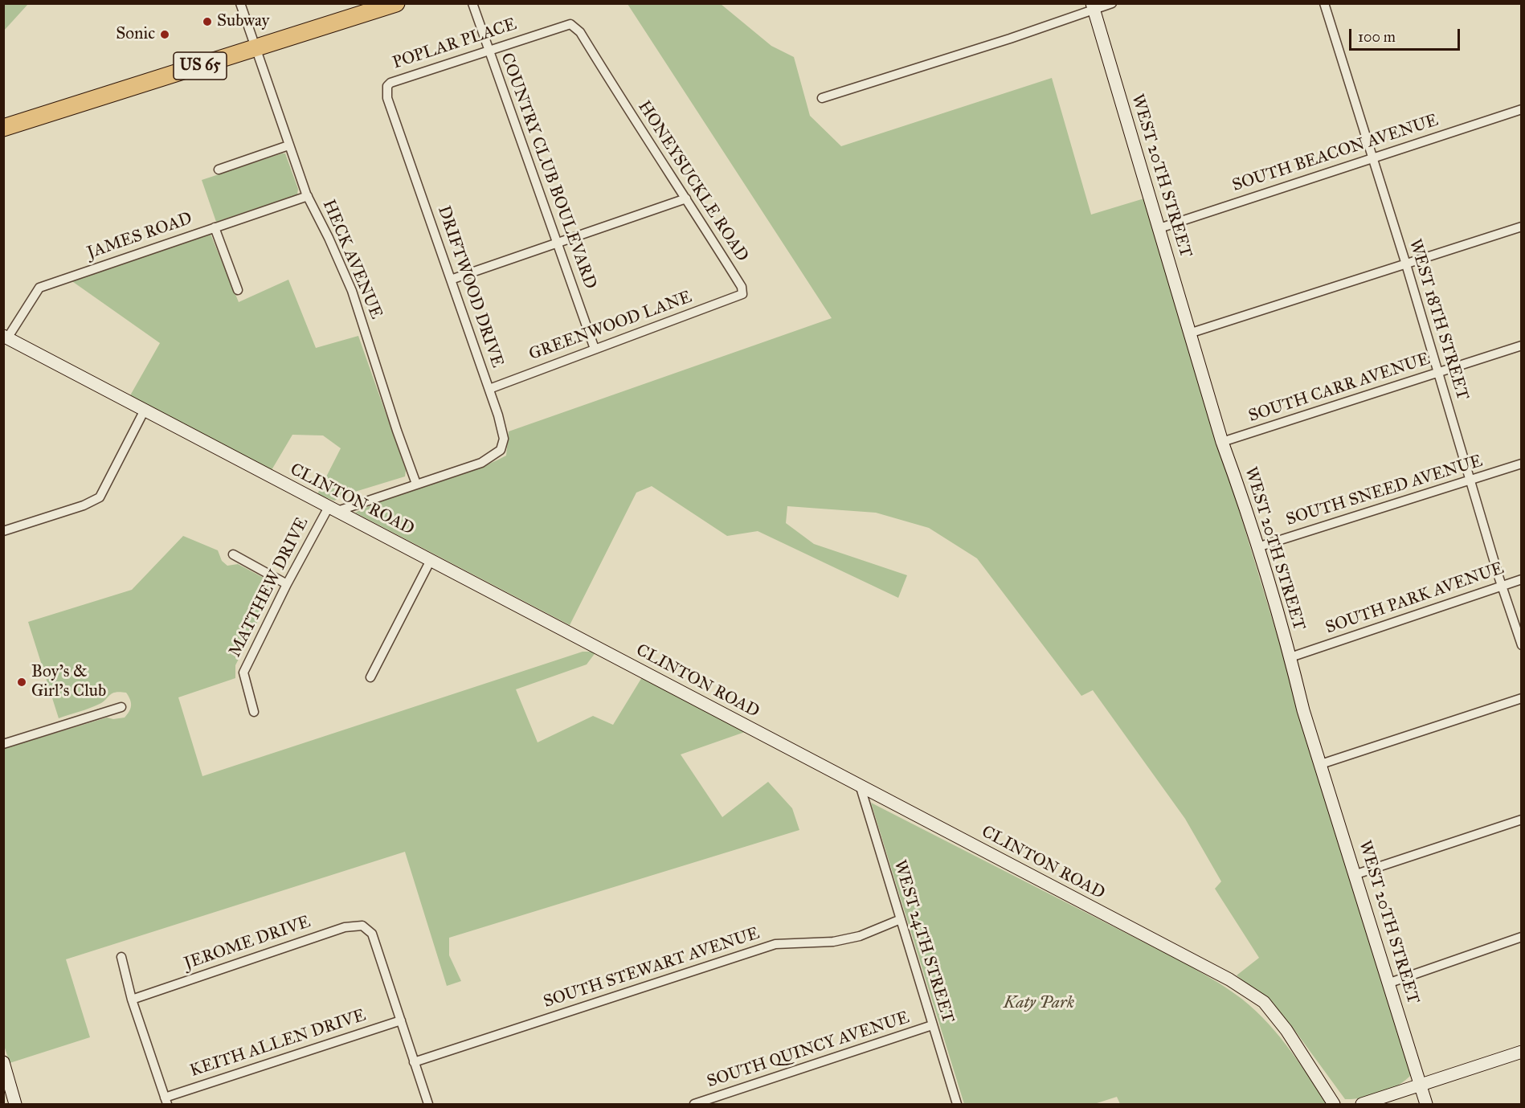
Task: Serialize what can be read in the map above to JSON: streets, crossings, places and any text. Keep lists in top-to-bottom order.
{
  "streets": {
    "highway": ["US 65"],
    "street": [
      "POPLAR PLACE",
      "SOUTH BEACON AVENUE",
      "COUNTRY CLUB BOULEVARD",
      "WEST 20TH STREET",
      "HONEYSUCKLE ROAD",
      "JAMES ROAD",
      "HECK AVENUE",
      "DRIFTWOOD DRIVE",
      "WEST 18TH STREET",
      "GREENWOOD LANE",
      "SOUTH CARR AVENUE",
      "SOUTH SNEED AVENUE",
      "CLINTON ROAD",
      "MATTHEW DRIVE",
      "SOUTH PARK AVENUE",
      "WEST 24TH STREET",
      "JEROME DRIVE",
      "SOUTH STEWART AVENUE",
      "KEITH ALLEN DRIVE",
      "SOUTH QUINCY AVENUE"
    ]
  },
  "crossings": [
    ["POPLAR PLACE", "COUNTRY CLUB BOULEVARD"],
    ["POPLAR PLACE", "HONEYSUCKLE ROAD"],
    ["POPLAR PLACE", "DRIFTWOOD DRIVE"],
    ["US 65", "HECK AVENUE"],
    ["SOUTH BEACON AVENUE", "WEST 20TH STREET"],
    ["SOUTH BEACON AVENUE", "WEST 18TH STREET"],
    ["COUNTRY CLUB BOULEVARD", "GREENWOOD LANE"],
    ["WEST 20TH STREET", "SOUTH CARR AVENUE"],
    ["WEST 20TH STREET", "SOUTH SNEED AVENUE"],
    ["WEST 20TH STREET", "SOUTH PARK AVENUE"],
    ["HONEYSUCKLE ROAD", "GREENWOOD LANE"],
    ["JAMES ROAD", "HECK AVENUE"],
    ["JAMES ROAD", "CLINTON ROAD"],
    ["HECK AVENUE", "DRIFTWOOD DRIVE"],
    ["DRIFTWOOD DRIVE", "GREENWOOD LANE"],
    ["WEST 18TH STREET", "SOUTH CARR AVENUE"],
    ["WEST 18TH STREET", "SOUTH SNEED AVENUE"],
    ["WEST 18TH STREET", "SOUTH PARK AVENUE"],
    ["CLINTON ROAD", "MATTHEW DRIVE"],
    ["CLINTON ROAD", "WEST 24TH STREET"],
    ["WEST 24TH STREET", "SOUTH STEWART AVENUE"],
    ["WEST 24TH STREET", "SOUTH QUINCY AVENUE"],
    ["JEROME DRIVE", "KEITH ALLEN DRIVE"]
  ],
  "parks": ["Katy Park"],
  "places": ["Subway", "Sonic", "Boy's & Girl's Club"],
  "scale_bar": "100 m"
}
